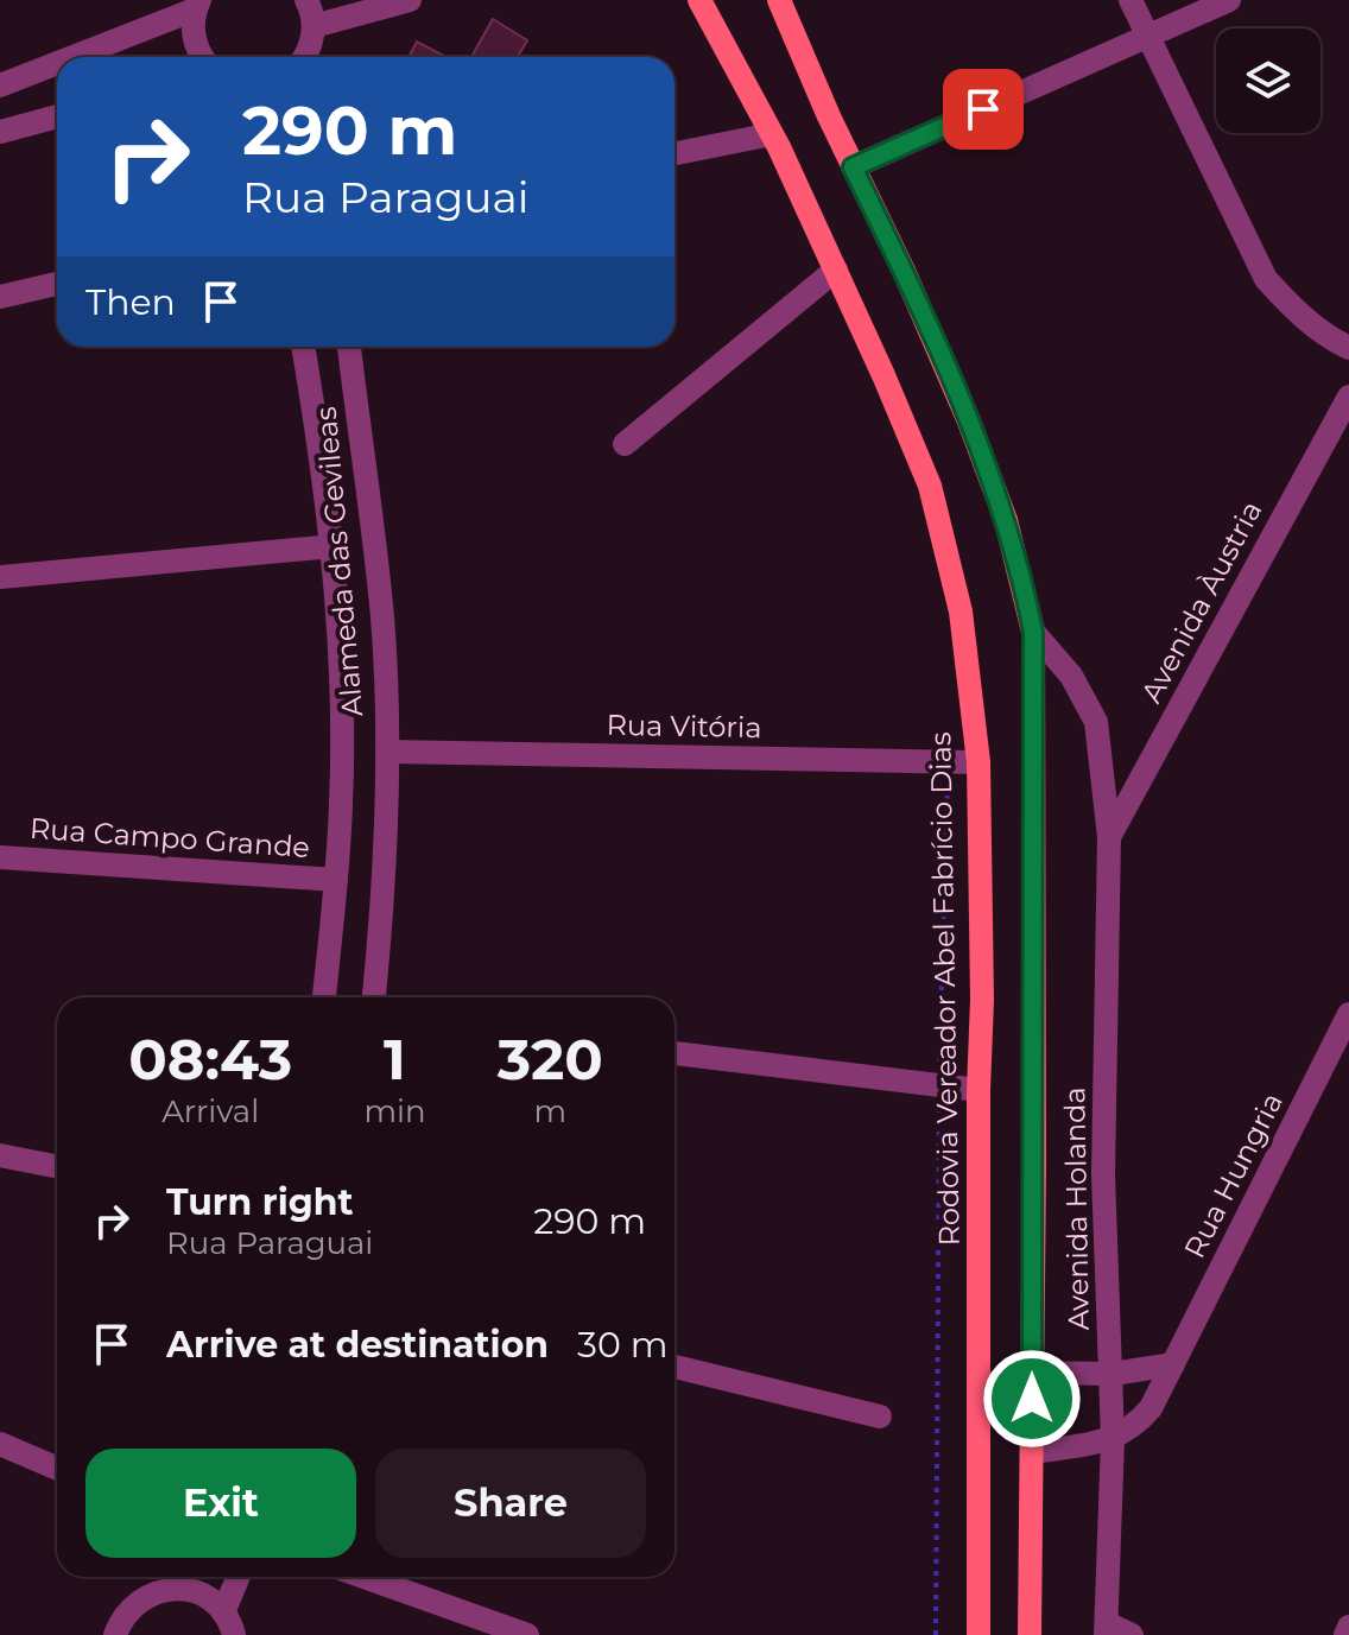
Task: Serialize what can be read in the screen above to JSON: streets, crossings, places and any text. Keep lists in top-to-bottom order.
{
  "streets": {
    "main road": ["Rodovia Vereador Abel Fabrício Dias"],
    "street": [
      "Alameda das Gevileas",
      "Avenida Àustria",
      "Rua Vitória",
      "Rua Campo Grande",
      "Rua Hungria",
      "Avenida Holanda"
    ]
  },
  "crossings": [
    ["Alameda das Gevileas", "Rua Vitória"],
    ["Alameda das Gevileas", "Rua Campo Grande"],
    ["Avenida Àustria", "Avenida Holanda"],
    ["Rua Vitória", "Rodovia Vereador Abel Fabrício Dias"],
    ["Rua Hungria", "Avenida Holanda"]
  ],
  "page": {
    "turn": ["290 m", "Rua Paraguai"],
    "then": "Then",
    "eta": [
      "08:43",
      "Arrival",
      "1",
      "min",
      "320",
      "m"
    ],
    "list": [
      {
        "name": "Turn right",
        "note": "Rua Paraguai",
        "value": "290 m"
      },
      {
        "name": "Arrive at destination",
        "value": "30 m"
      }
    ],
    "buttons": ["Exit", "Share"]
  }
}
